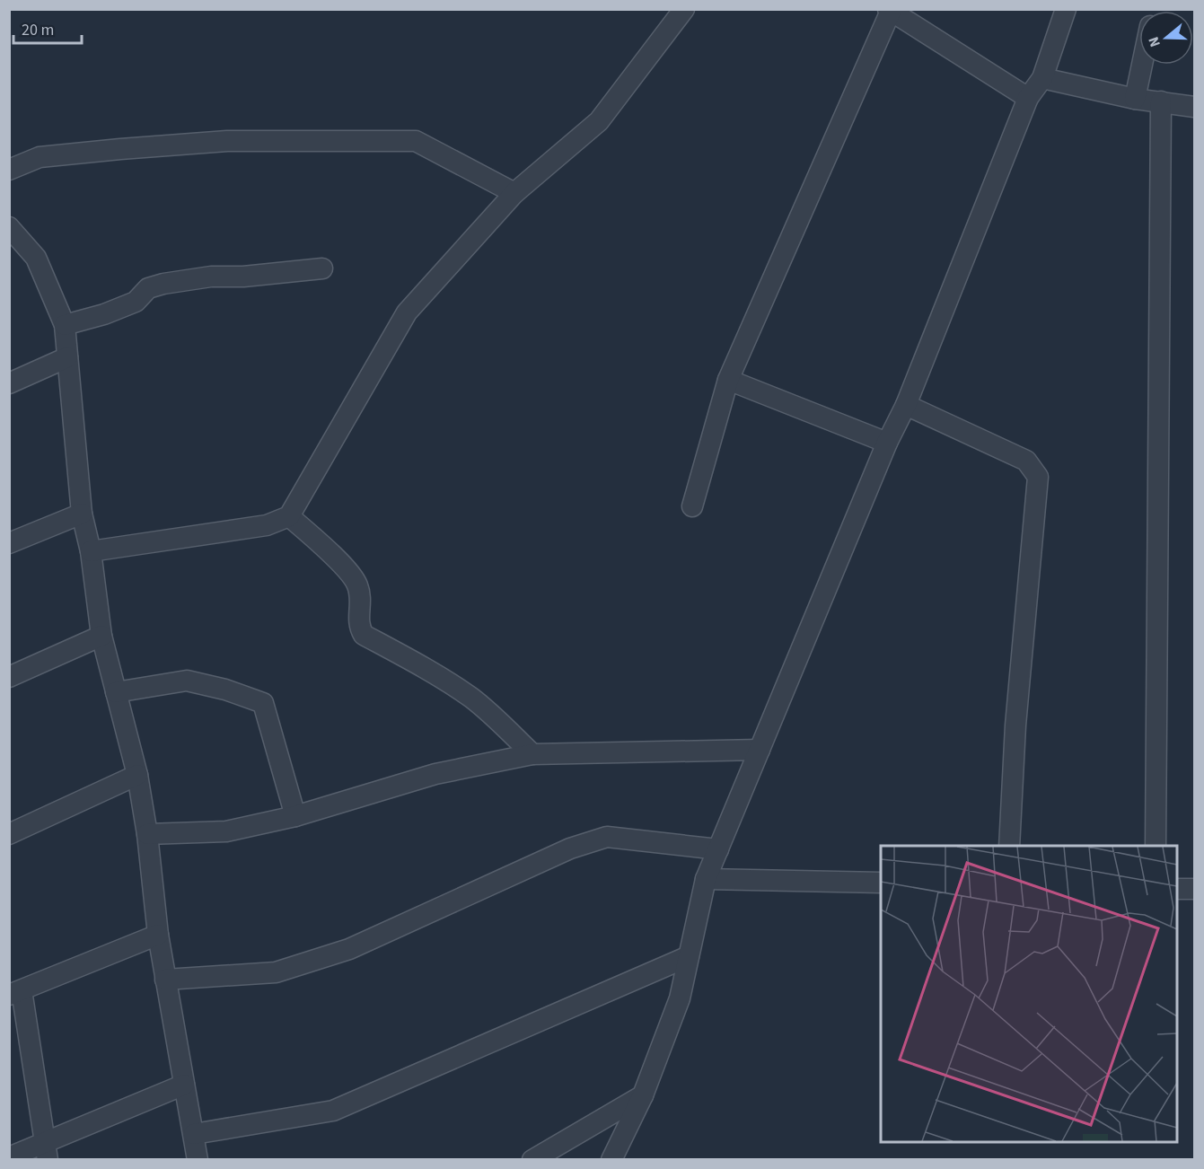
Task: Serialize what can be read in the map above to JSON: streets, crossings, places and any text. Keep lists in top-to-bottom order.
{
  "scale_bar": "20 m",
  "north": "left"
}
